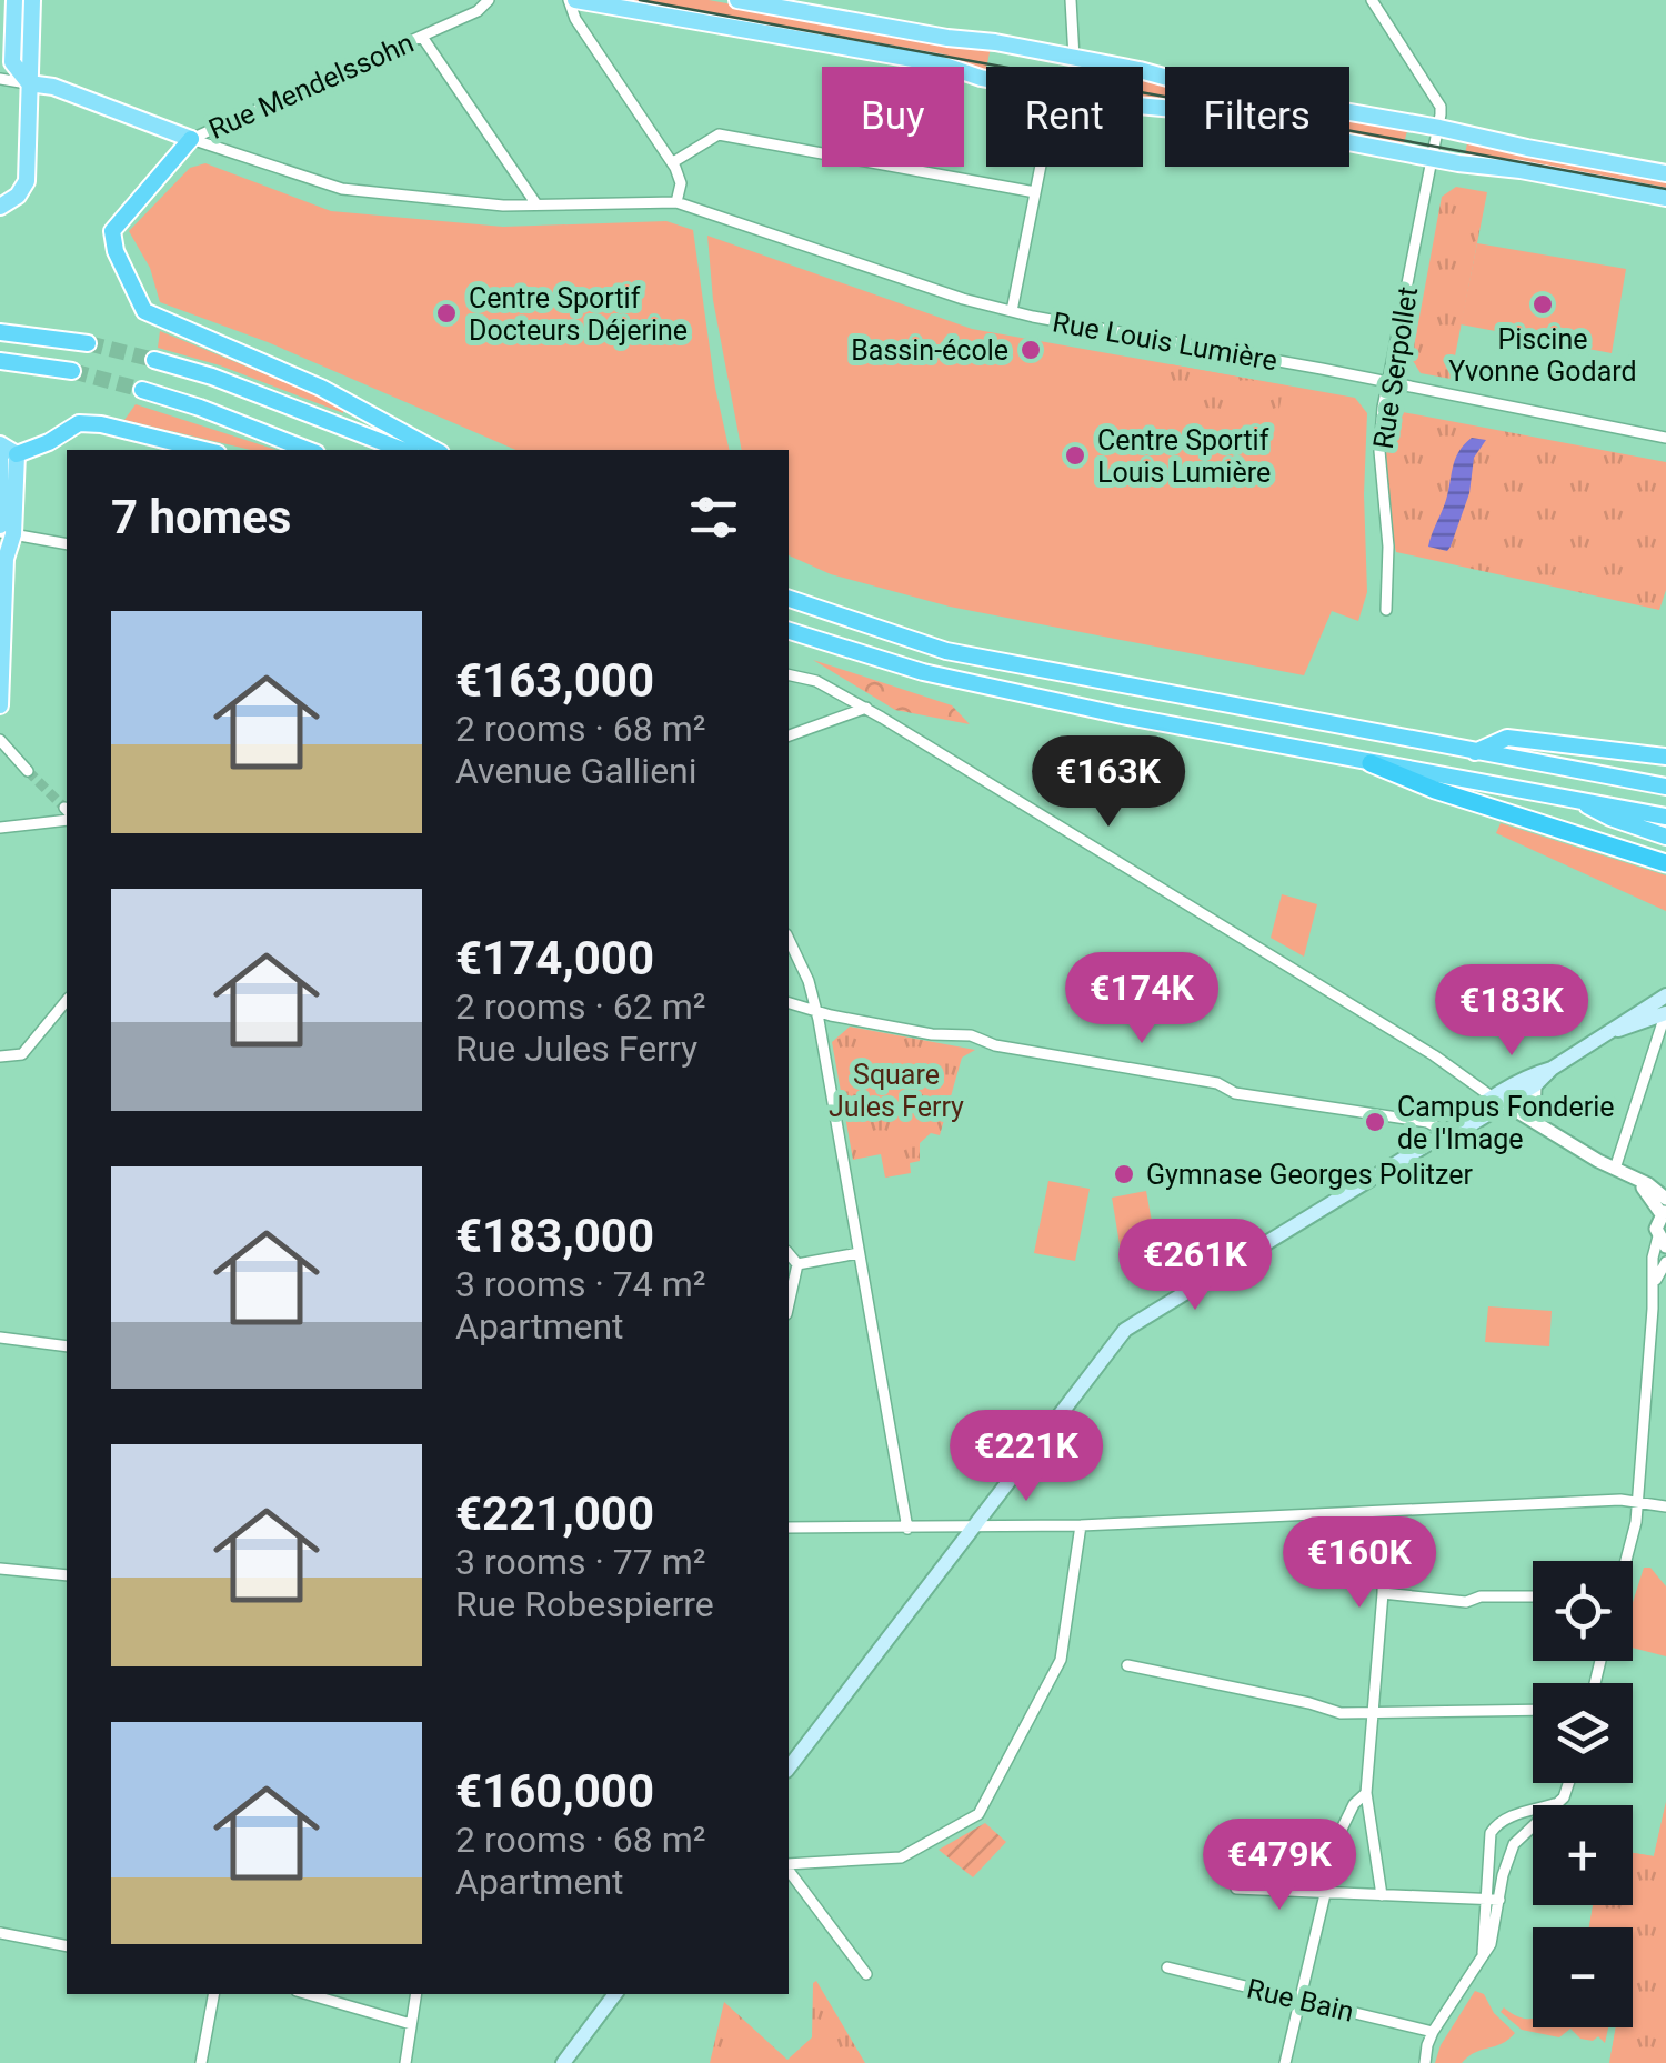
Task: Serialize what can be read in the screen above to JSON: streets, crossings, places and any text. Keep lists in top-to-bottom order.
{
  "streets": {
    "street": [
      "Rue Mendelssohn",
      "Rue Louis Lumière",
      "Rue Serpollet",
      "Rue Bain"
    ]
  },
  "crossings": [
    ["Rue Mendelssohn", "Rue Louis Lumière"],
    ["Rue Louis Lumière", "Rue Serpollet"]
  ],
  "parks": ["Square Jules Ferry"],
  "places": [
    "Piscine Yvonne Godard",
    "Centre Sportif Docteurs Déjerine",
    "Bassin-école",
    "Centre Sportif Louis Lumière",
    "Campus Fonderie de l'Image",
    "Gymnase Georges Politzer"
  ],
  "page": {
    "chip": ["Buy", "Rent", "Filters"],
    "heading": "7 homes",
    "list": [
      {
        "name": "€163,000",
        "note": "2 rooms · 68 m² · Avenue Gallieni"
      },
      {
        "name": "€174,000",
        "note": "2 rooms · 62 m² · Rue Jules Ferry"
      },
      {
        "name": "€183,000",
        "note": "3 rooms · 74 m² · Apartment"
      },
      {
        "name": "€221,000",
        "note": "3 rooms · 77 m² · Rue Robespierre"
      },
      {
        "name": "€160,000",
        "note": "2 rooms · 68 m² · Apartment"
      }
    ],
    "price": [
      "€163K",
      "€174K",
      "€183K",
      "€261K",
      "€221K",
      "€160K",
      "€479K"
    ],
    "map_buttons": ["+", "−"]
  }
}
